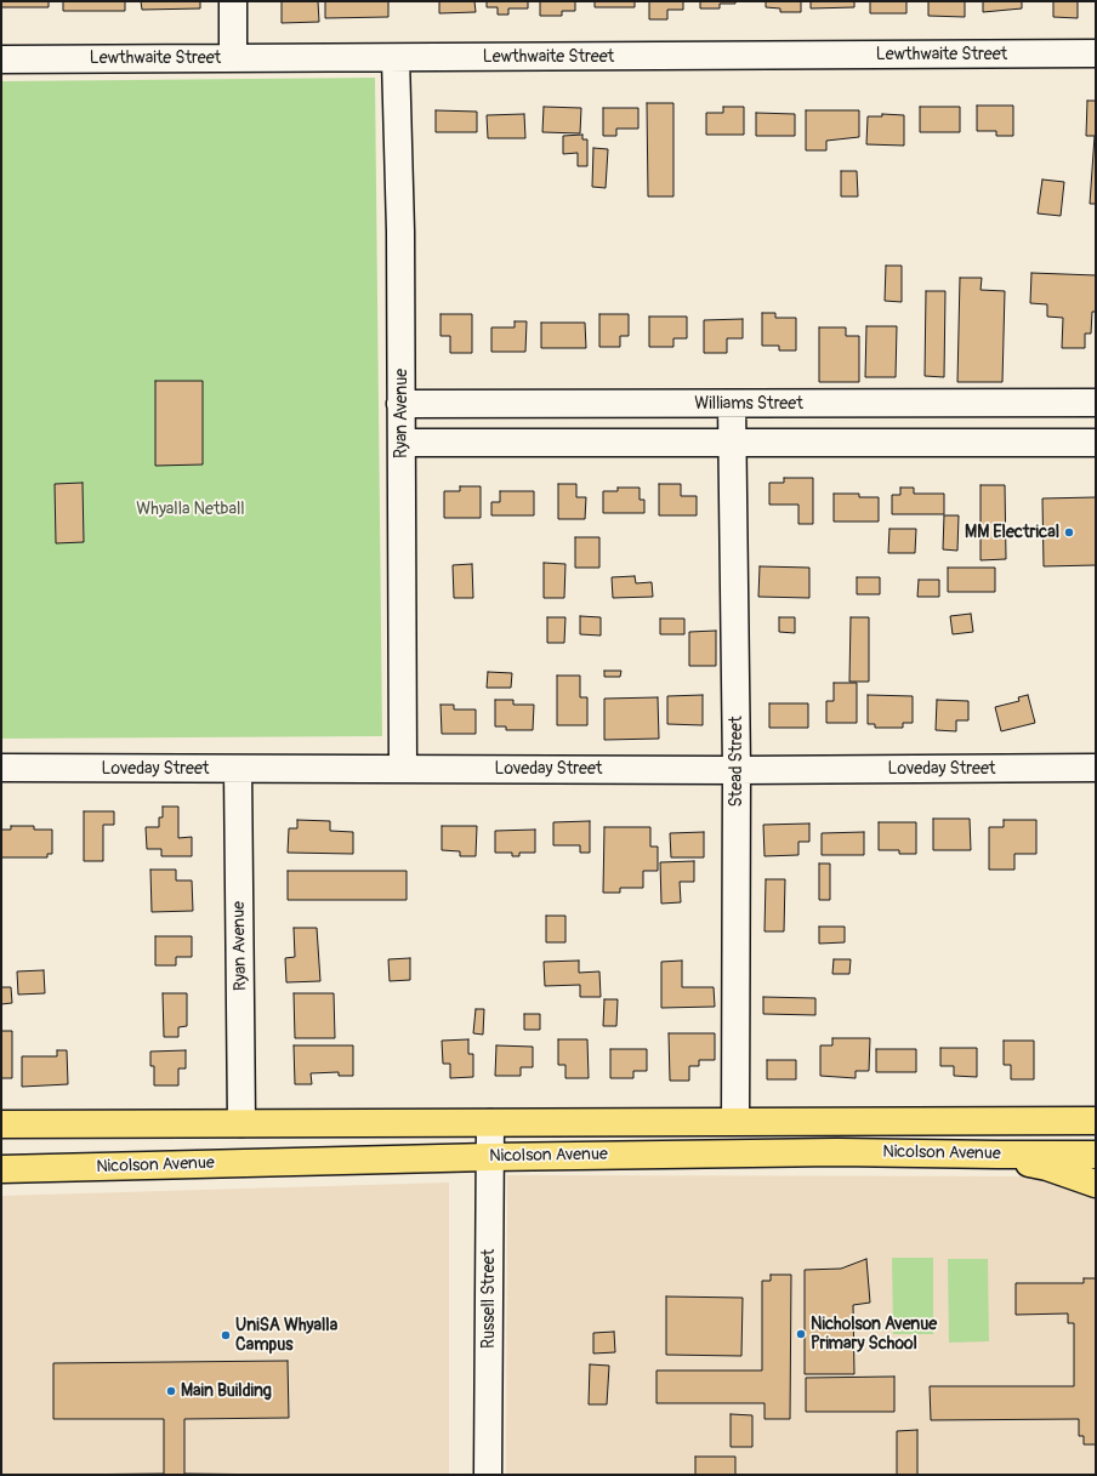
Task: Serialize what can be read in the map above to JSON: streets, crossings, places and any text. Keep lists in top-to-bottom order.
{
  "streets": {
    "main road": ["Nicolson Avenue"],
    "street": [
      "Lewthwaite Street",
      "Williams Street",
      "Ryan Avenue",
      "Stead Street",
      "Loveday Street",
      "Russell Street"
    ]
  },
  "crossings": [
    ["Lewthwaite Street", "Ryan Avenue"],
    ["Williams Street", "Ryan Avenue"],
    ["Williams Street", "Stead Street"],
    ["Ryan Avenue", "Loveday Street"],
    ["Ryan Avenue", "Nicolson Avenue"],
    ["Stead Street", "Loveday Street"],
    ["Stead Street", "Nicolson Avenue"],
    ["Nicolson Avenue", "Russell Street"]
  ],
  "parks": ["Whyalla Netball"],
  "places": [
    "MM Electrical",
    "Nicholson Avenue Primary School",
    "UniSA Whyalla Campus",
    "Main Building"
  ]
}
